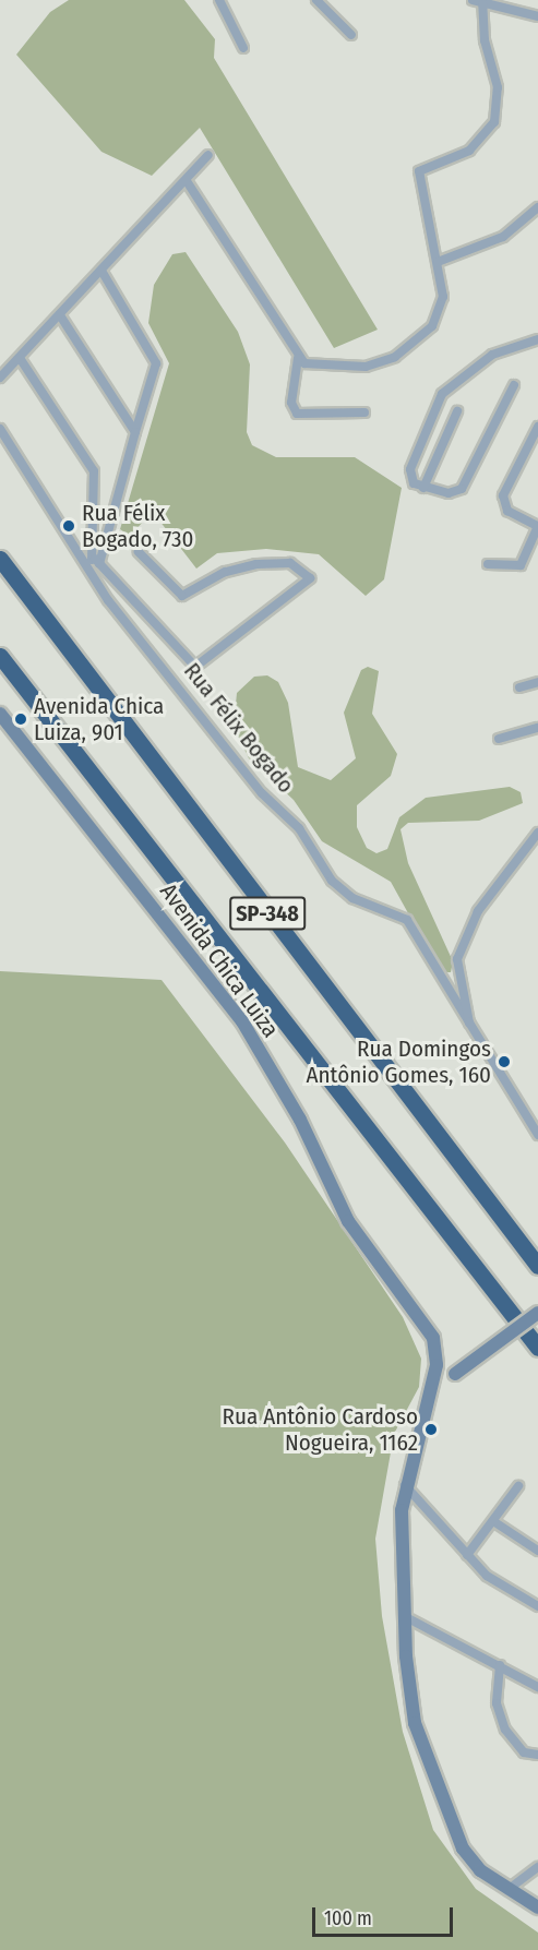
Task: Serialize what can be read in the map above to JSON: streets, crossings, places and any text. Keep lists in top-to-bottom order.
{
  "streets": {
    "highway": ["SP-348"],
    "main road": ["Avenida Chica Luiza"],
    "street": ["Rua Félix Bogado"]
  },
  "places": [
    "Rua Félix Bogado, 730",
    "Avenida Chica Luiza, 901",
    "Rua Domingos Antônio Gomes, 160",
    "Rua Antônio Cardoso Nogueira, 1162"
  ],
  "scale_bar": "100 m"
}
